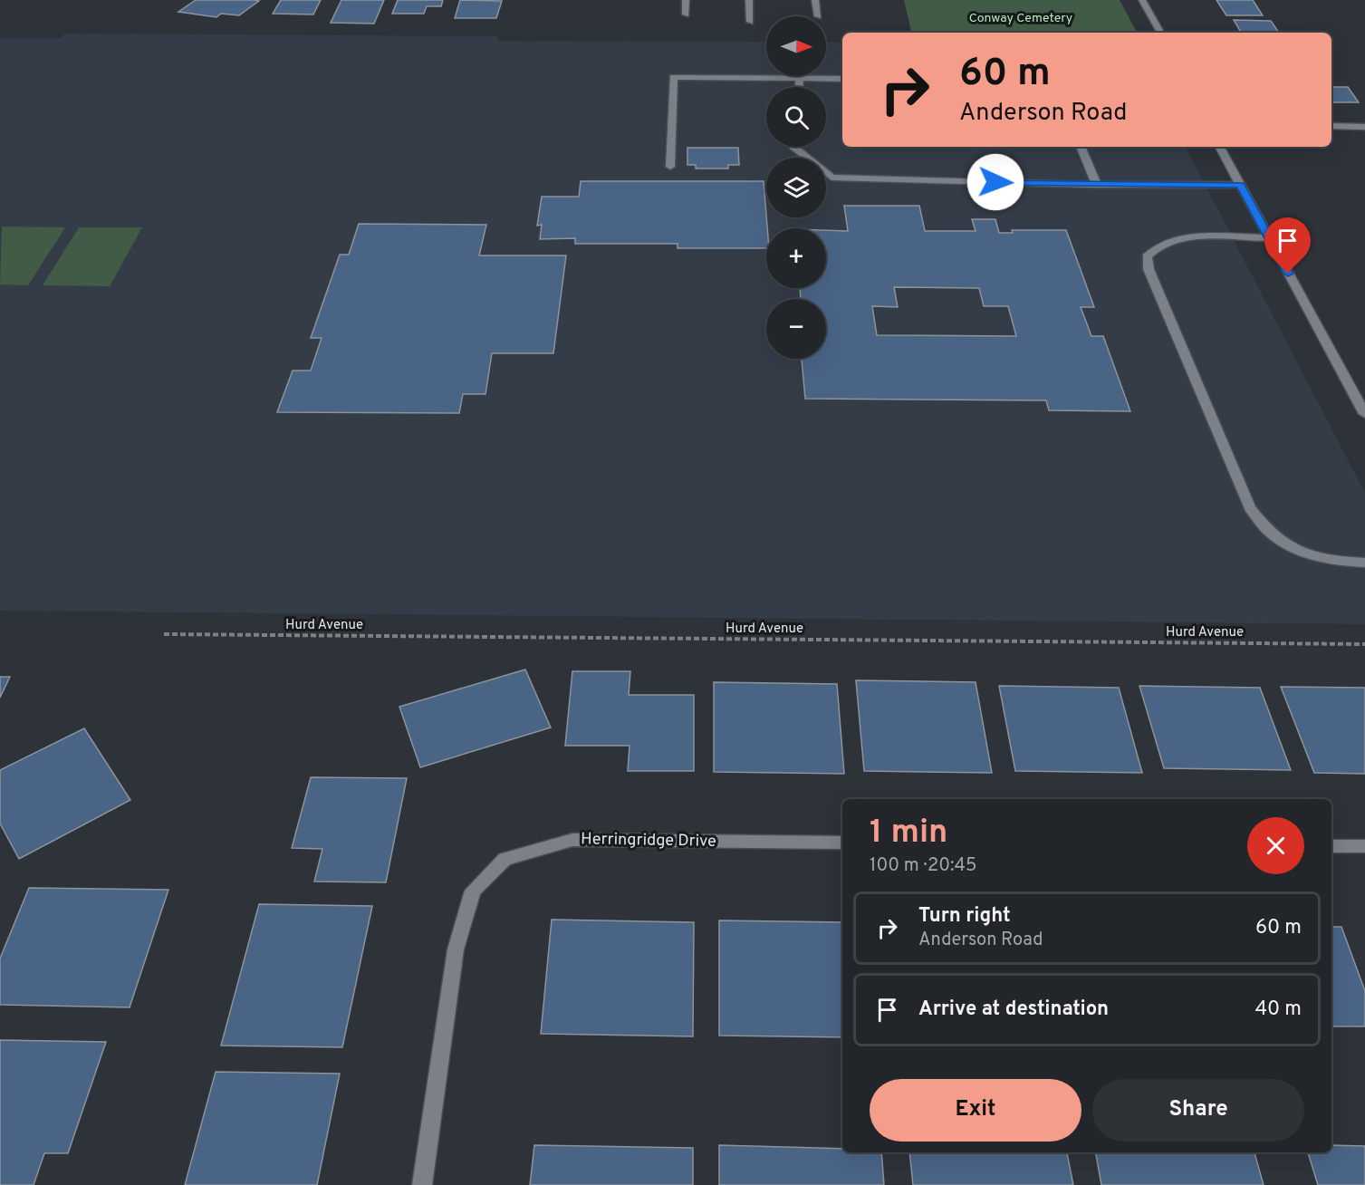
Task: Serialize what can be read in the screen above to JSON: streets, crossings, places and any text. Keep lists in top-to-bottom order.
{
  "streets": {
    "street": ["Herringridge Drive"],
    "path": ["Hurd Avenue"]
  },
  "parks": ["Conway Cemetery"],
  "north": "right",
  "page": {
    "map_buttons": ["+", "−"],
    "turn": ["60 m", "Anderson Road"],
    "heading": ["1 min", "100 m · 20:45"],
    "list": [
      {
        "name": "Turn right",
        "note": "Anderson Road",
        "value": "60 m"
      },
      {
        "name": "Arrive at destination",
        "value": "40 m"
      }
    ],
    "buttons": ["Exit", "Share"]
  }
}
